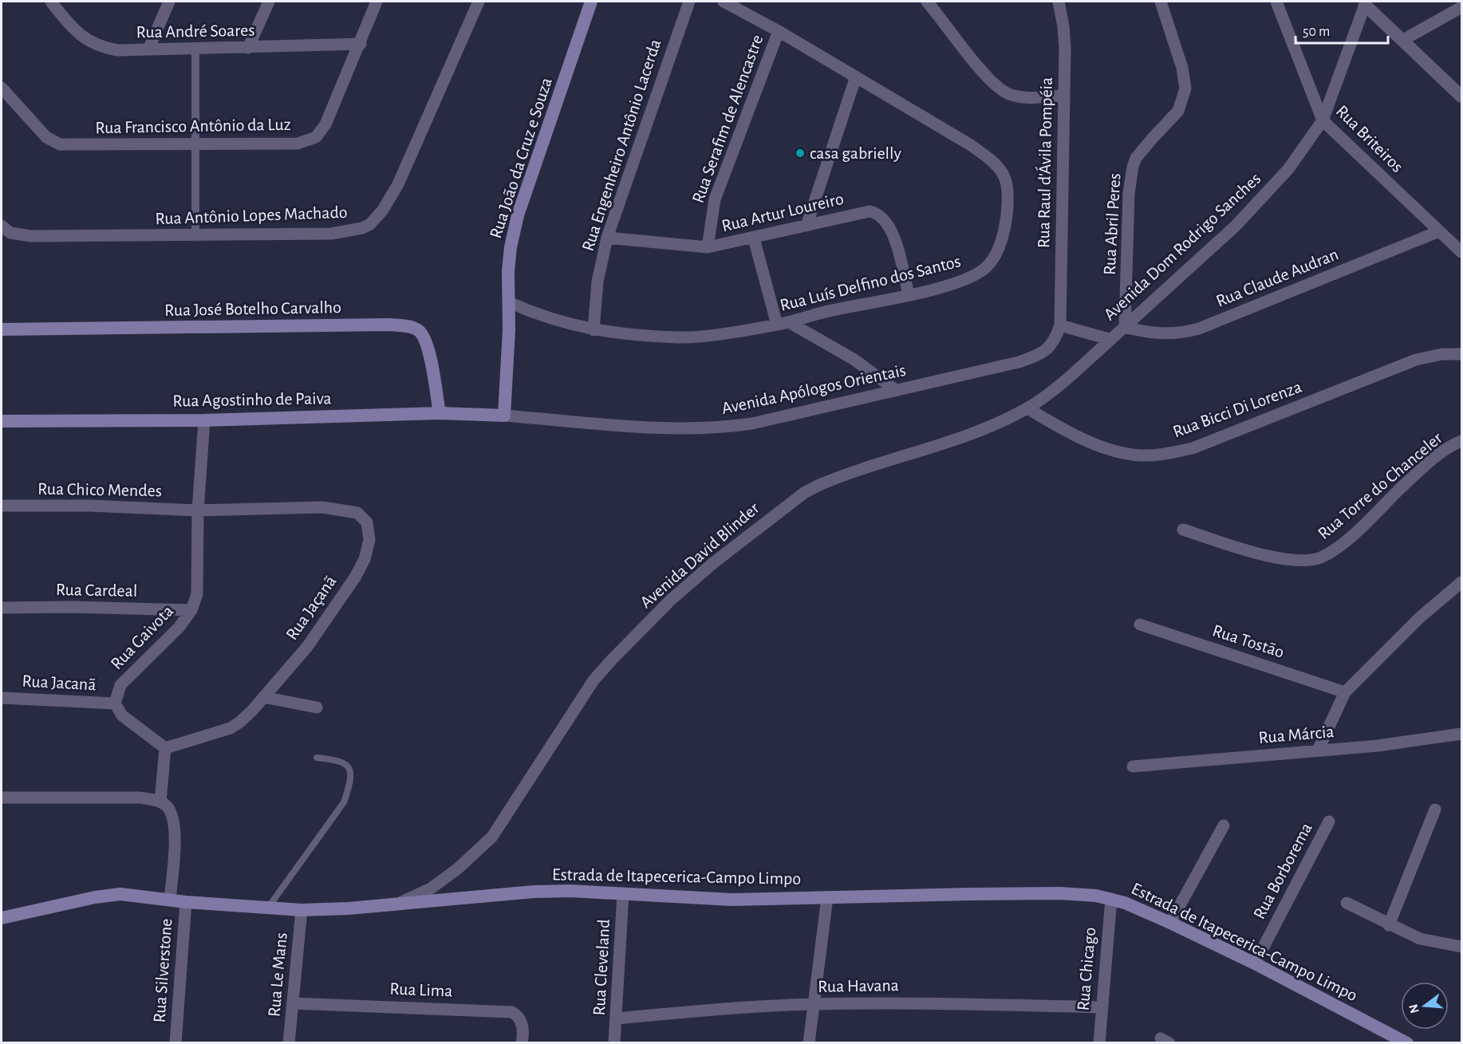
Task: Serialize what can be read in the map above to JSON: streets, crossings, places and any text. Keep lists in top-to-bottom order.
{
  "streets": {
    "main road": [
      "Rua João da Cruz e Souza",
      "Rua José Botelho Carvalho",
      "Rua Agostinho de Paiva",
      "Estrada de Itapecerica-Campo Limpo"
    ],
    "street": [
      "Rua André Soares",
      "Rua Serafim de Alencastre",
      "Rua Francisco Antônio da Luz",
      "Rua Briteiros",
      "Rua Engenheiro Antônio Lacerda",
      "Rua Raul d'Ávila Pompéia",
      "Rua Artur Loureiro",
      "Rua Antônio Lopes Machado",
      "Rua Abril Peres",
      "Avenida Dom Rodrigo Sanches",
      "Rua Claude Audran",
      "Rua Luís Delfino dos Santos",
      "Avenida Apólogos Orientais",
      "Rua Bicci Di Lorenza",
      "Rua Torre do Chanceler",
      "Rua Chico Mendes",
      "Avenida David Blinder",
      "Rua Cardeal",
      "Rua Jaçanã",
      "Rua Gaivota",
      "Rua Tostão",
      "Rua Jacanã",
      "Rua Márcia",
      "Rua Borborema",
      "Rua Cleveland",
      "Rua Chicago",
      "Rua Silverstone",
      "Rua Le Mans",
      "Rua Havana",
      "Rua Lima"
    ]
  },
  "crossings": [
    ["Rua André Soares", "Rua Francisco Antônio da Luz"],
    ["Rua Serafim de Alencastre", "Rua Artur Loureiro"],
    ["Rua Serafim de Alencastre", "Rua Luís Delfino dos Santos"],
    ["Rua Briteiros", "Avenida Dom Rodrigo Sanches"],
    ["Rua Briteiros", "Rua Claude Audran"],
    ["Rua Engenheiro Antônio Lacerda", "Rua Artur Loureiro"],
    ["Rua Engenheiro Antônio Lacerda", "Rua Luís Delfino dos Santos"],
    ["Rua João da Cruz e Souza", "Rua Luís Delfino dos Santos"],
    ["Rua João da Cruz e Souza", "Avenida Apólogos Orientais"],
    ["Rua João da Cruz e Souza", "Rua Agostinho de Paiva"],
    ["Rua Raul d'Ávila Pompéia", "Avenida Apólogos Orientais"],
    ["Rua Artur Loureiro", "Rua Luís Delfino dos Santos"],
    ["Rua Abril Peres", "Avenida Dom Rodrigo Sanches"],
    ["Rua Abril Peres", "Rua Claude Audran"],
    ["Avenida Dom Rodrigo Sanches", "Rua Claude Audran"],
    ["Avenida Dom Rodrigo Sanches", "Avenida David Blinder"],
    ["Rua José Botelho Carvalho", "Rua Agostinho de Paiva"],
    ["Avenida Apólogos Orientais", "Rua Agostinho de Paiva"],
    ["Rua Agostinho de Paiva", "Rua Gaivota"],
    ["Rua Bicci Di Lorenza", "Avenida David Blinder"],
    ["Rua Chico Mendes", "Rua Jaçanã"],
    ["Rua Chico Mendes", "Rua Gaivota"],
    ["Avenida David Blinder", "Estrada de Itapecerica-Campo Limpo"],
    ["Rua Cardeal", "Rua Gaivota"],
    ["Rua Jaçanã", "Rua Gaivota"],
    ["Rua Gaivota", "Rua Jacanã"],
    ["Rua Borborema", "Estrada de Itapecerica-Campo Limpo"],
    ["Estrada de Itapecerica-Campo Limpo", "Rua Cleveland"],
    ["Estrada de Itapecerica-Campo Limpo", "Rua Chicago"],
    ["Estrada de Itapecerica-Campo Limpo", "Rua Silverstone"],
    ["Estrada de Itapecerica-Campo Limpo", "Rua Le Mans"],
    ["Rua Cleveland", "Rua Havana"],
    ["Rua Chicago", "Rua Havana"],
    ["Rua Le Mans", "Rua Lima"]
  ],
  "places": ["casa gabrielly"],
  "scale_bar": "50 m",
  "north": "left"
}
